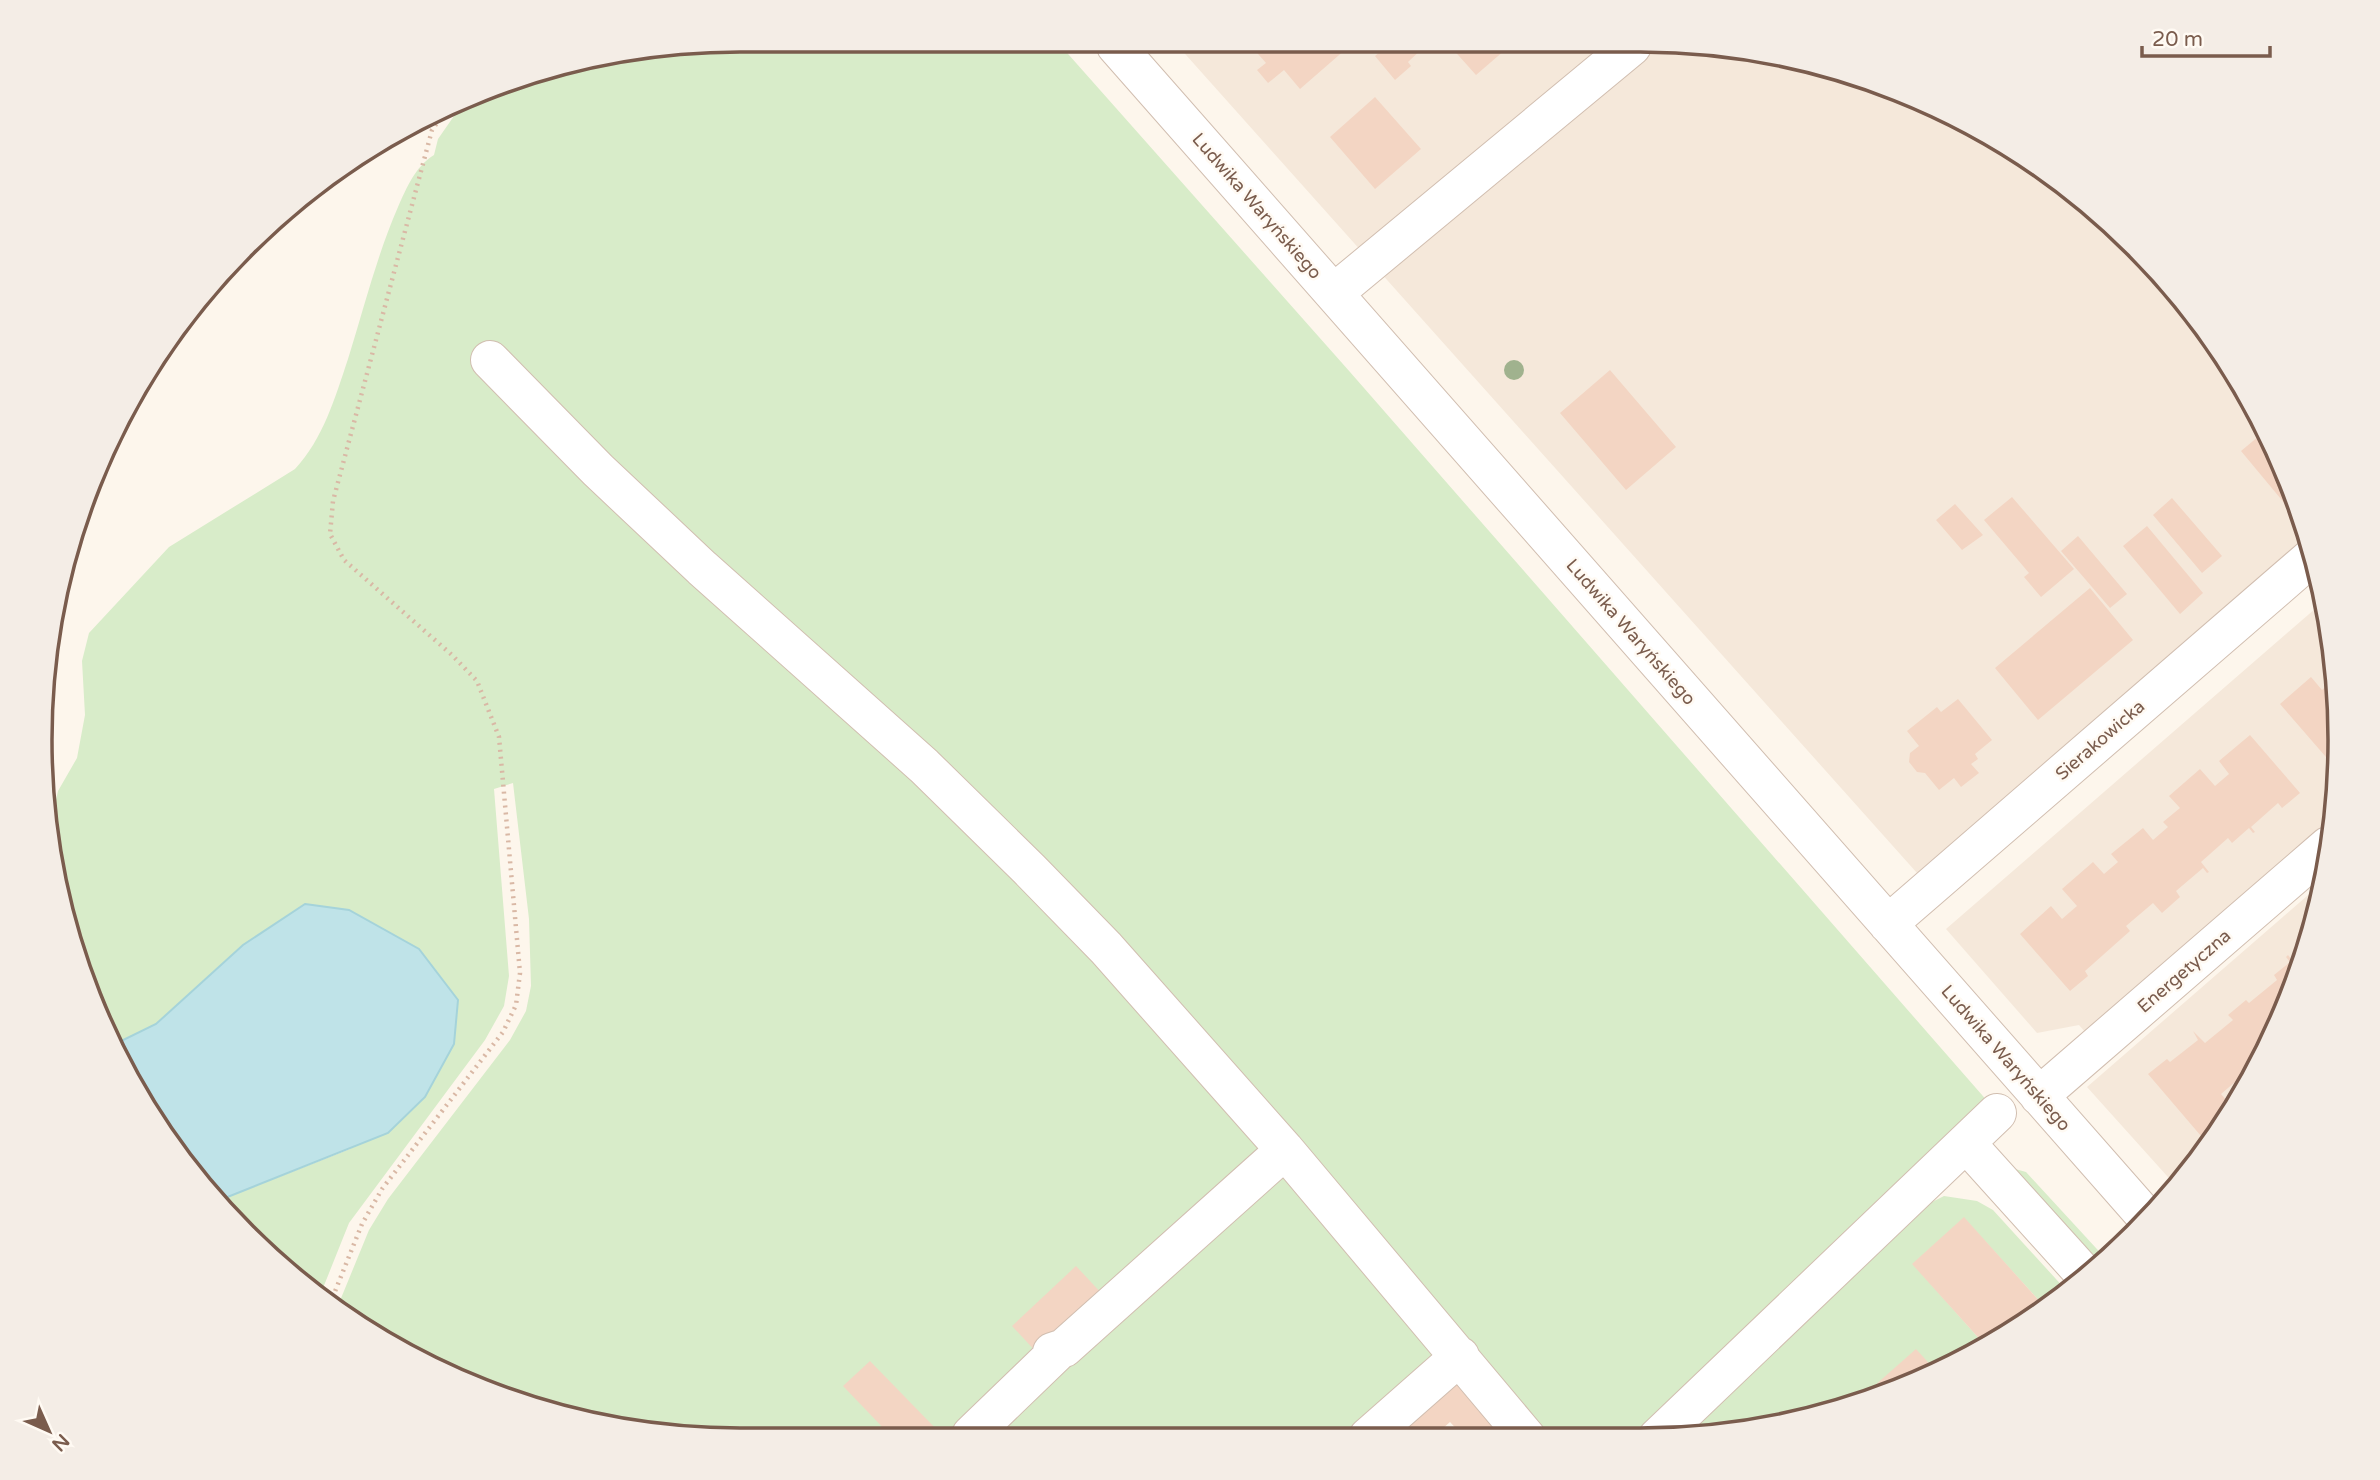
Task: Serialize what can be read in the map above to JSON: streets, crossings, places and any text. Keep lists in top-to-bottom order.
{
  "streets": {
    "street": ["Ludwika Waryńskiego", "Sierakowicka", "Energetyczna"]
  },
  "crossings": [
    ["Ludwika Waryńskiego", "Sierakowicka"],
    ["Ludwika Waryńskiego", "Energetyczna"]
  ],
  "scale_bar": "20 m",
  "north": "bottom right"
}
